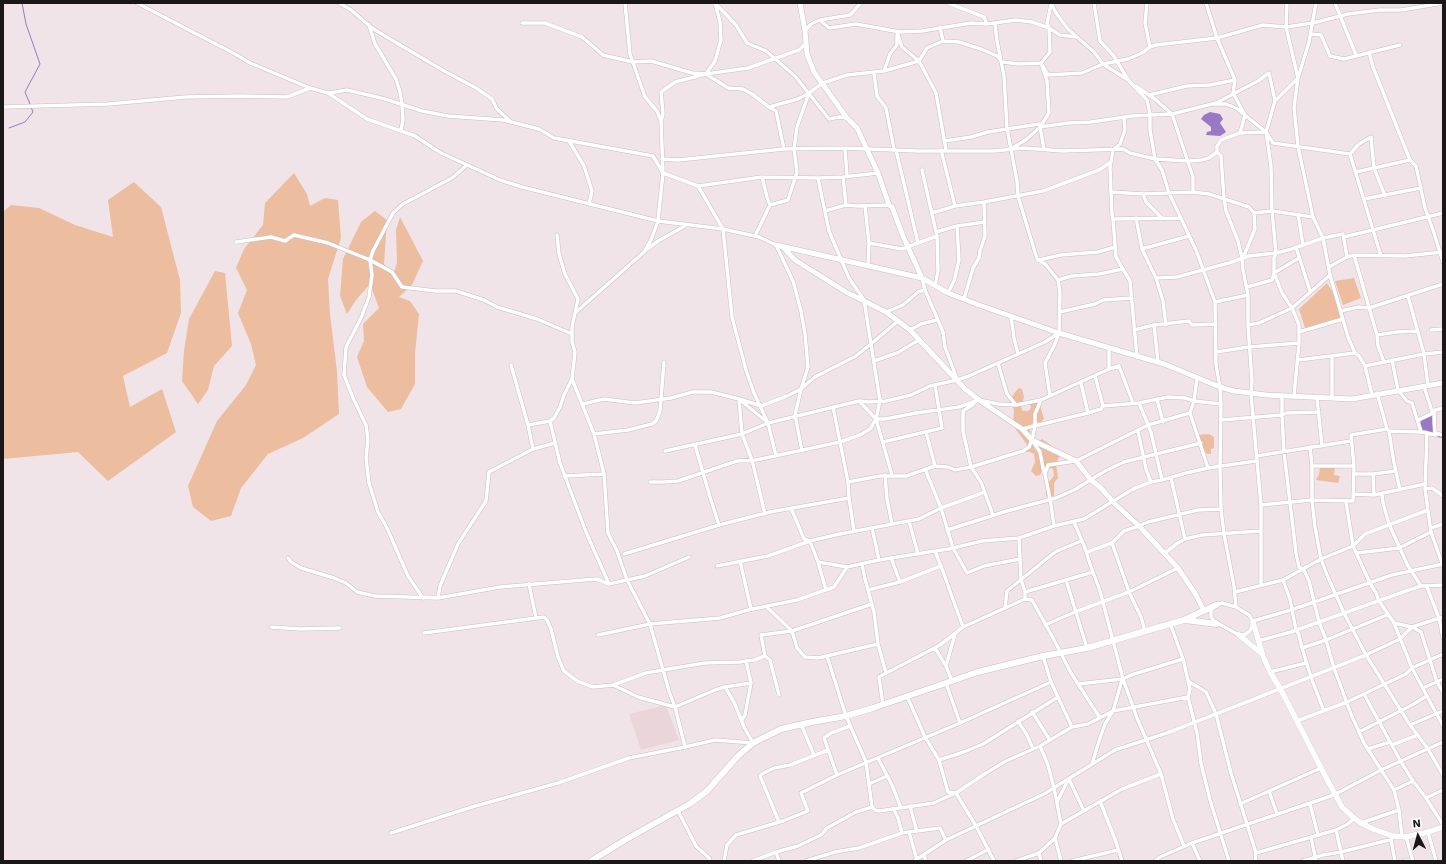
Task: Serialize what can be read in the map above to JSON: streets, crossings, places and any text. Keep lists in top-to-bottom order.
{
  "north": "top"
}
